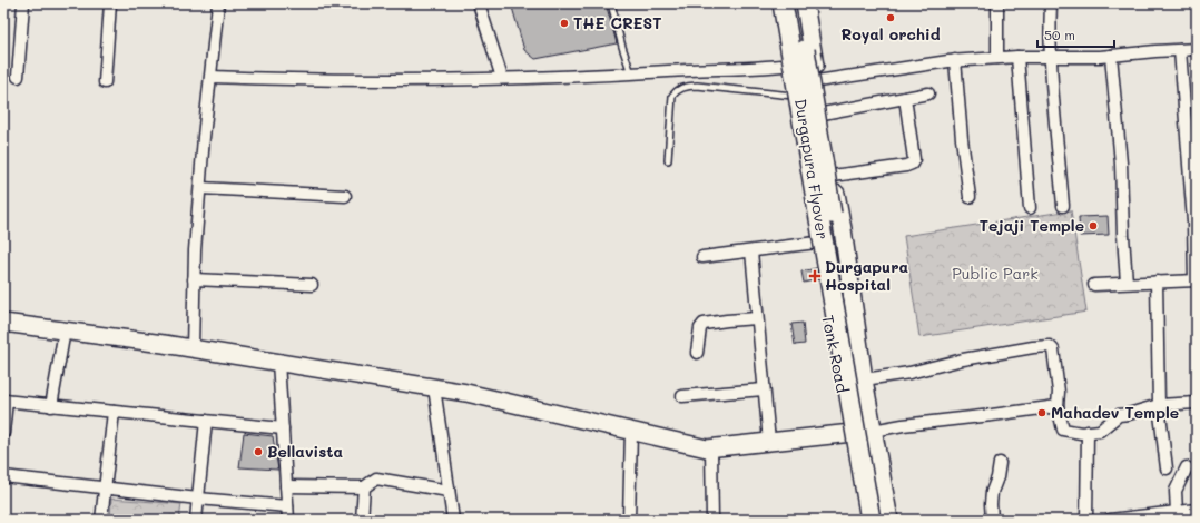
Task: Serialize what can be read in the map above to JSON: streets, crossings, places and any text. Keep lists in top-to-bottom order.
{
  "streets": {
    "main road": ["Durgapura Flyover"],
    "street": ["Tonk Road"]
  },
  "parks": ["Public Park"],
  "places": {
    "other": [
      "Royal orchid",
      "THE CREST",
      "Tejaji Temple",
      "Mahadev Temple",
      "Bellavista"
    ],
    "health": ["Durgapura Hospital"]
  },
  "scale_bar": "50 m"
}
